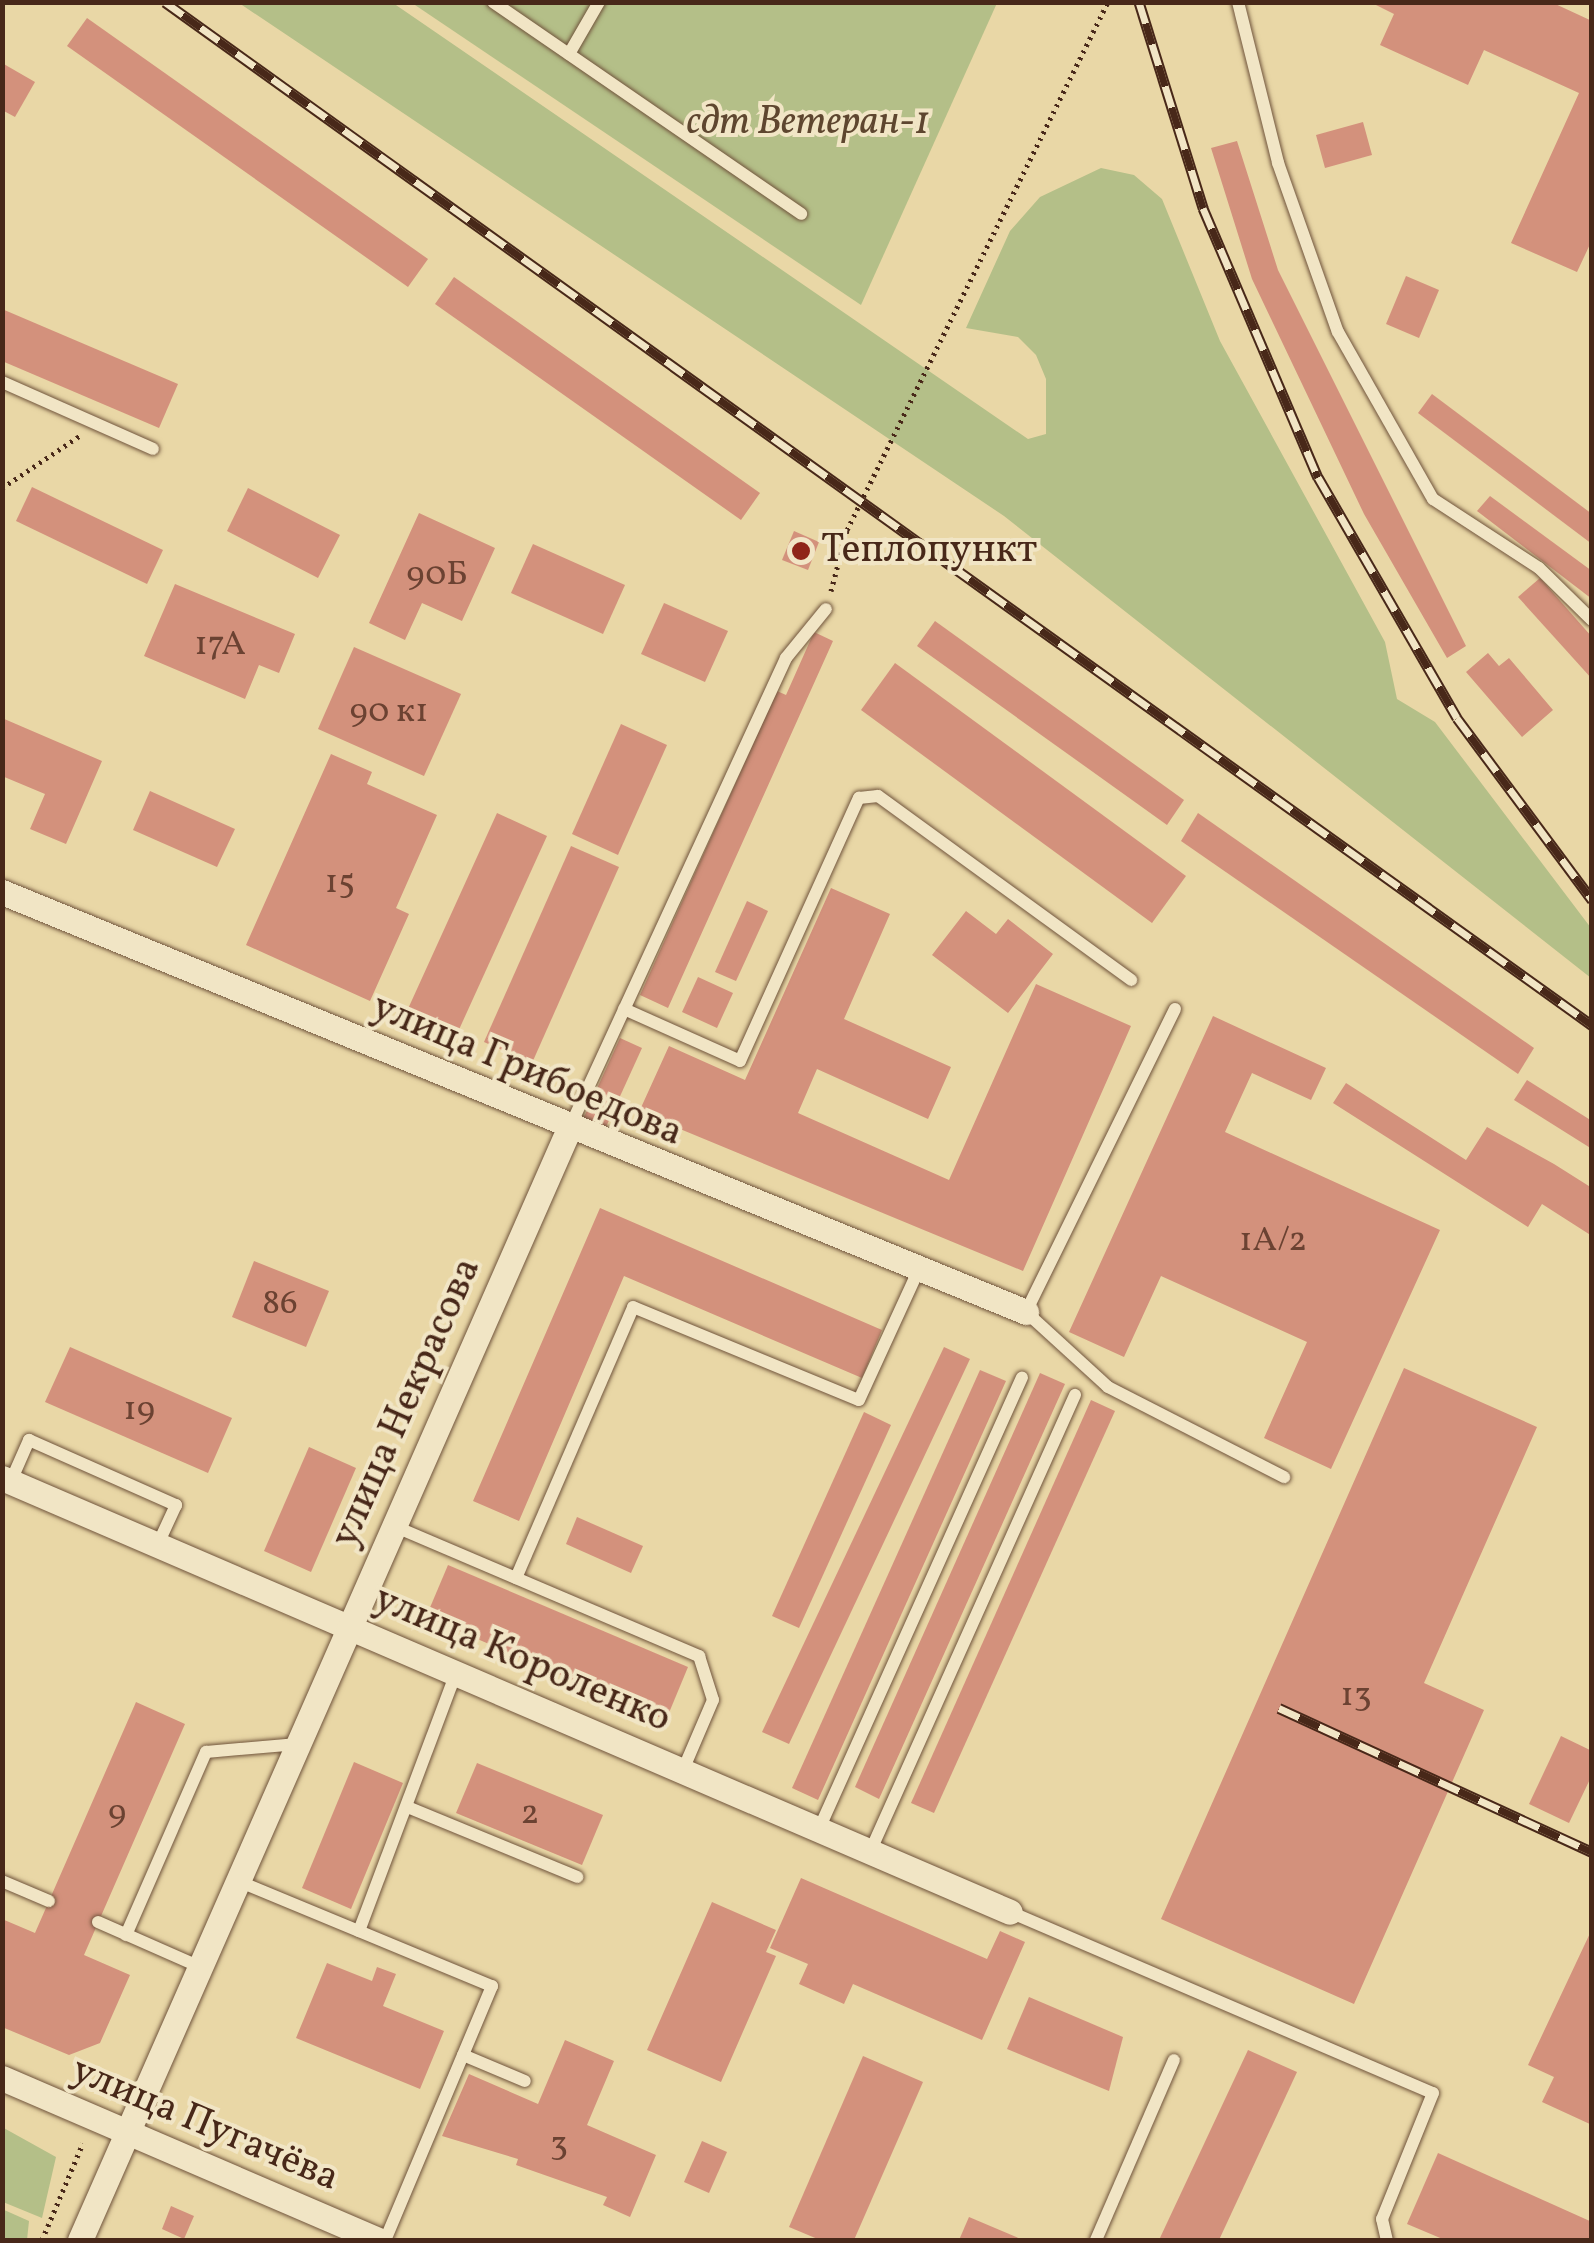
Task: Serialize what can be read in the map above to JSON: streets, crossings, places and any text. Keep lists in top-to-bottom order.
{
  "streets": {
    "street": [
      "улица Грибоедова",
      "улица Некрасова",
      "улица Короленко",
      "улица Пугачёва"
    ]
  },
  "crossings": [
    ["улица Грибоедова", "улица Некрасова"],
    ["улица Некрасова", "улица Короленко"],
    ["улица Некрасова", "улица Пугачёва"]
  ],
  "parks": ["сдт Ветеран-1"],
  "places": ["Теплопункт"],
  "house_numbers": [
    "90Б",
    "17А",
    "90 к1",
    "15",
    "1А/2",
    "86",
    "19",
    "13",
    "9",
    "2",
    "3"
  ]
}
